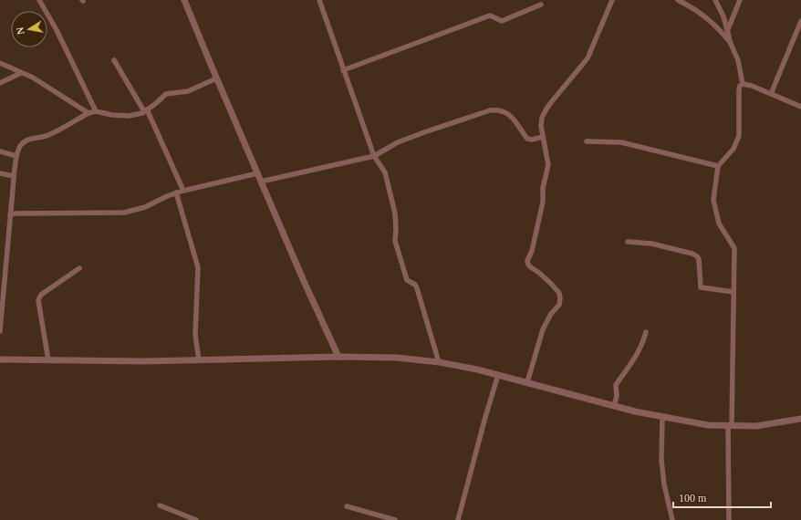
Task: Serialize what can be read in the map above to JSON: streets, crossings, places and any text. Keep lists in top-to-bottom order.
{
  "scale_bar": "100 m",
  "north": "left"
}
